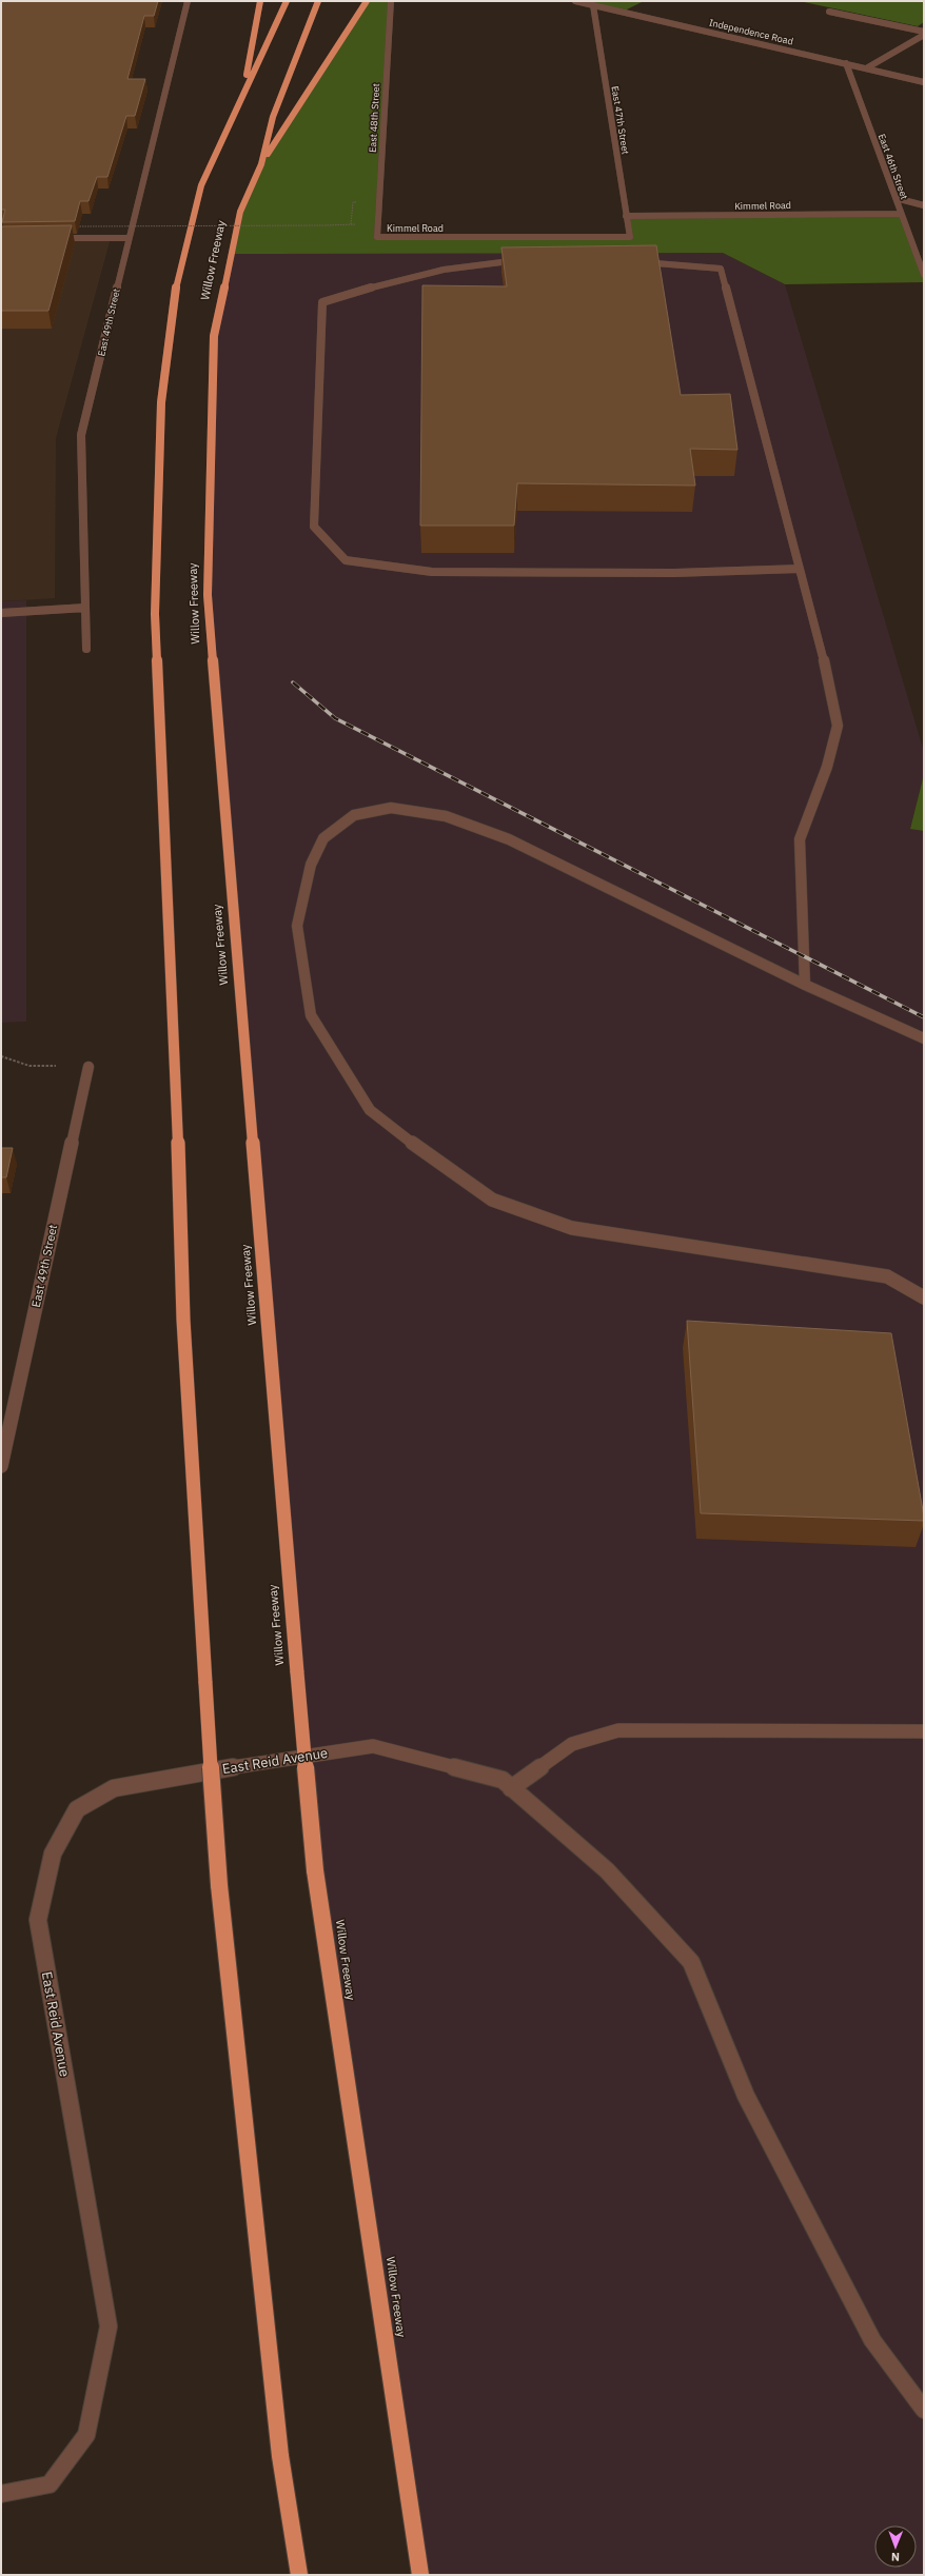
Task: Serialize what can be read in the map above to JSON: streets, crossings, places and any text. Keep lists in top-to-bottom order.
{
  "streets": {
    "highway": ["Willow Freeway"],
    "street": [
      "Independence Road",
      "East 48th Street",
      "East 47th Street",
      "East 46th Street",
      "Kimmel Road",
      "East 49th Street",
      "East Reid Avenue"
    ]
  },
  "crossings": [
    ["Independence Road", "East 47th Street"],
    ["Independence Road", "East 46th Street"],
    ["East 48th Street", "Kimmel Road"],
    ["East 47th Street", "Kimmel Road"],
    ["East 46th Street", "Kimmel Road"]
  ],
  "north": "bottom"
}
